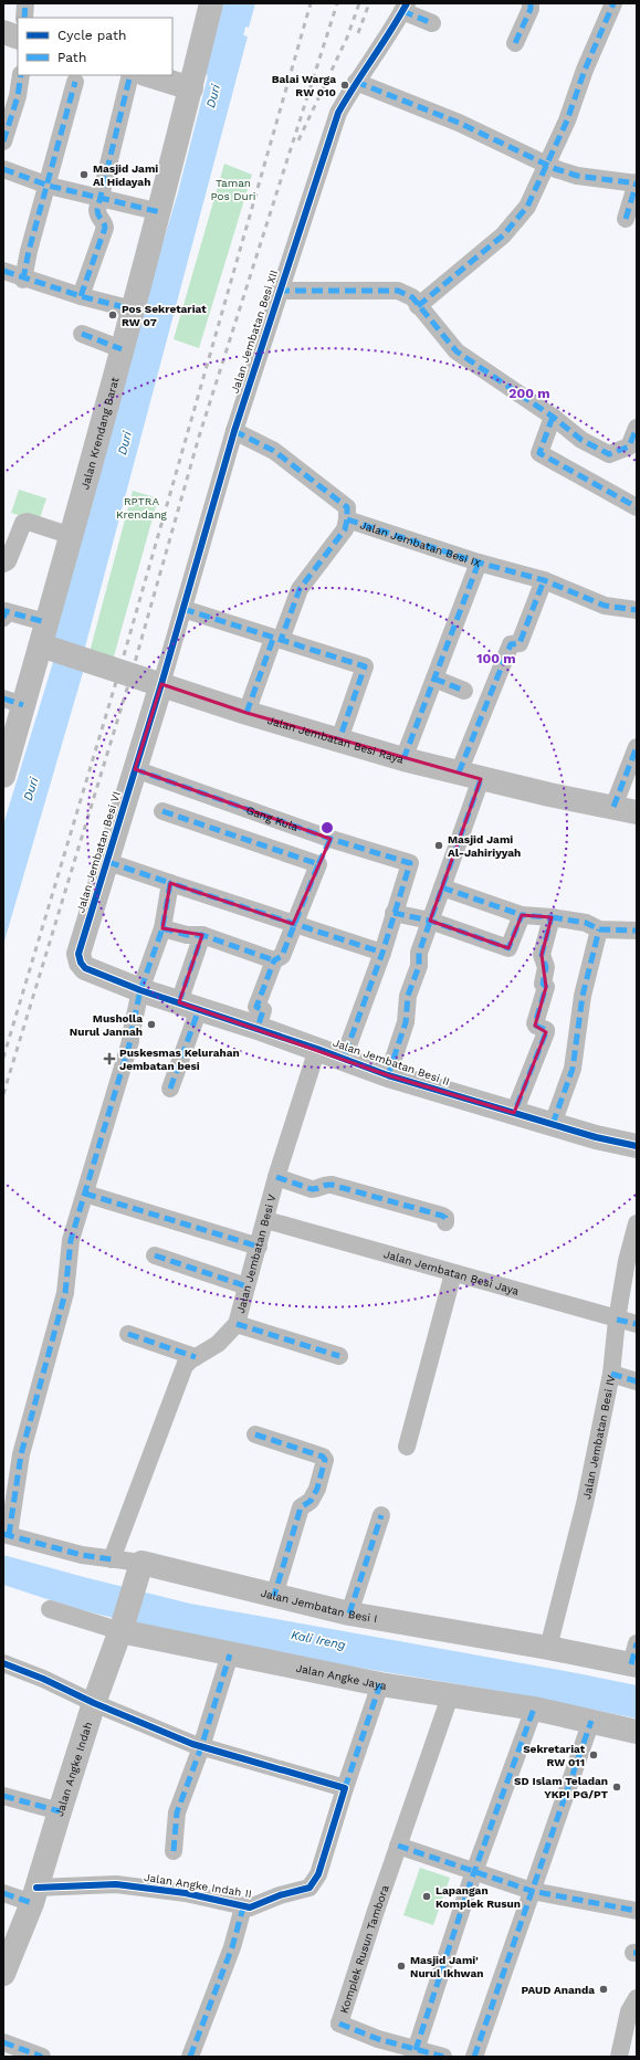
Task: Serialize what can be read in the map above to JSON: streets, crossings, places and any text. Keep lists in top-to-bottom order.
{
  "streets": {
    "street": [
      "Jalan Jembatan Besi XII",
      "Jalan Krendang Barat",
      "Jalan Jembatan Besi IX",
      "Jalan Jembatan Besi Raya",
      "Gang Kula",
      "Jalan Jembatan Besi VI",
      "Jalan Jembatan Besi II",
      "Jalan Jembatan Besi V",
      "Jalan Jembatan Besi Jaya",
      "Jalan Jembatan Besi IV",
      "Jalan Jembatan Besi I",
      "Jalan Angke Jaya",
      "Jalan Angke Indah",
      "Jalan Angke Indah II",
      "Komplek Rusun Tambora"
    ]
  },
  "crossings": [
    ["Jalan Jembatan Besi XII", "Jalan Jembatan Besi IX"],
    ["Jalan Jembatan Besi XII", "Jalan Jembatan Besi Raya"],
    ["Jalan Jembatan Besi XII", "Jalan Jembatan Besi VI"],
    ["Jalan Krendang Barat", "Jalan Jembatan Besi Raya"],
    ["Jalan Jembatan Besi Raya", "Jalan Jembatan Besi VI"],
    ["Gang Kula", "Jalan Jembatan Besi VI"],
    ["Jalan Jembatan Besi VI", "Jalan Jembatan Besi II"],
    ["Jalan Jembatan Besi II", "Jalan Jembatan Besi V"],
    ["Jalan Jembatan Besi V", "Jalan Jembatan Besi Jaya"],
    ["Jalan Jembatan Besi V", "Jalan Jembatan Besi I"],
    ["Jalan Jembatan Besi Jaya", "Jalan Jembatan Besi IV"],
    ["Jalan Jembatan Besi IV", "Jalan Jembatan Besi I"],
    ["Jalan Jembatan Besi I", "Jalan Angke Indah"],
    ["Jalan Angke Jaya", "Jalan Angke Indah"],
    ["Jalan Angke Jaya", "Komplek Rusun Tambora"],
    ["Jalan Angke Indah", "Jalan Angke Indah II"]
  ],
  "water": ["Duri", "Kali Ireng"],
  "parks": ["Taman Pos Duri", "RPTRA Krendang"],
  "places": {
    "other": [
      "Balai Warga RW 010",
      "Masjid Jami Al Hidayah",
      "Pos Sekretariat RW 07",
      "Masjid Jami Al-Jahiriyyah",
      "Musholla Nurul Jannah",
      "Sekretariat RW 011",
      "SD Islam Teladan YKPI PG/PT",
      "Lapangan Komplek Rusun",
      "Masjid Jami' Nurul Ikhwan",
      "PAUD Ananda"
    ],
    "health": ["Puskesmas Kelurahan Jembatan besi"]
  },
  "legend": ["Cycle path", "Path"],
  "rings": ["200 m", "100 m"]
}
